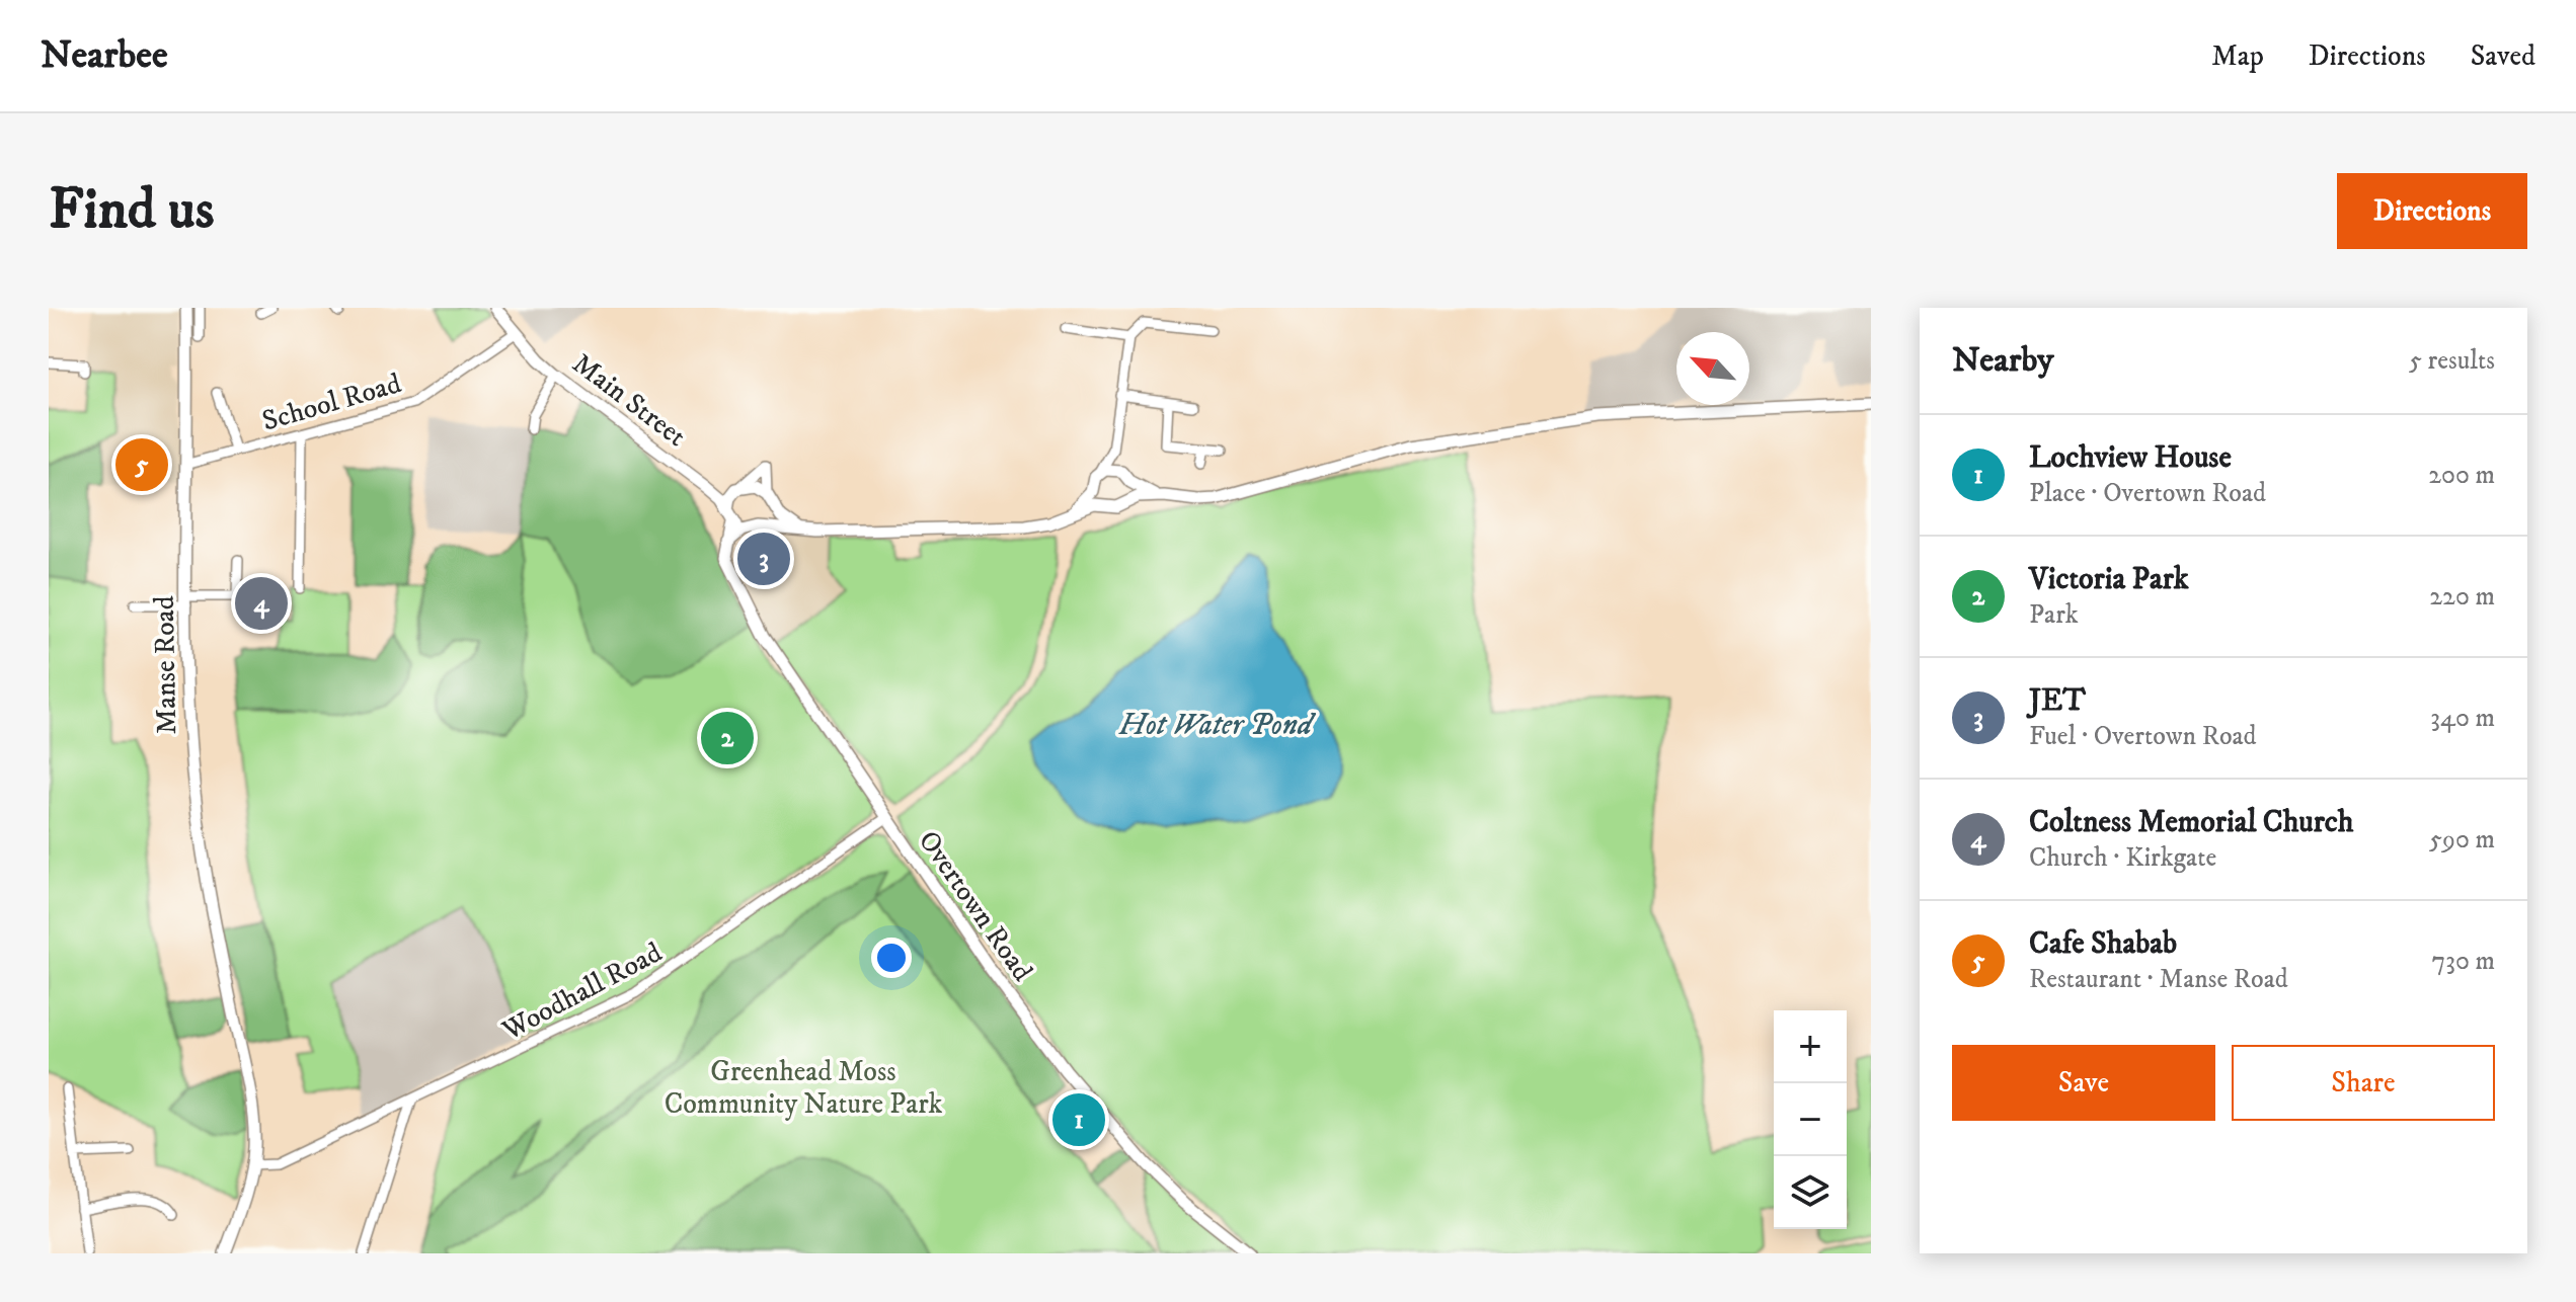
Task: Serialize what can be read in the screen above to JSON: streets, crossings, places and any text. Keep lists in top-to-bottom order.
{
  "streets": {
    "main road": ["Main Street", "Manse Road", "Overtown Road"],
    "street": ["School Road", "Woodhall Road"]
  },
  "crossings": [
    ["Main Street", "School Road"],
    ["Main Street", "Overtown Road"],
    ["School Road", "Manse Road"],
    ["Manse Road", "Woodhall Road"],
    ["Overtown Road", "Woodhall Road"]
  ],
  "water": ["Hot Water Pond"],
  "parks": ["Greenhead Moss Community Nature Park"],
  "north": "top left",
  "page": {
    "header": "Nearbee",
    "nav": ["Map", "Directions", "Saved"],
    "buttons": [
      "Directions",
      ["Save", "Share"]
    ],
    "title": "Find us",
    "heading": ["Nearby", "5 results"],
    "list": [
      {
        "mark": "1",
        "name": "Lochview House",
        "note": "Place · Overtown Road",
        "value": "200 m"
      },
      {
        "mark": "2",
        "name": "Victoria Park",
        "note": "Park",
        "value": "220 m"
      },
      {
        "mark": "3",
        "name": "JET",
        "note": "Fuel · Overtown Road",
        "value": "340 m"
      },
      {
        "mark": "4",
        "name": "Coltness Memorial Church",
        "note": "Church · Kirkgate",
        "value": "590 m"
      },
      {
        "mark": "5",
        "name": "Cafe Shabab",
        "note": "Restaurant · Manse Road",
        "value": "730 m"
      }
    ],
    "pins": [
      "5",
      "3",
      "4",
      "2",
      "1"
    ],
    "map_buttons": ["+", "−"]
  }
}
